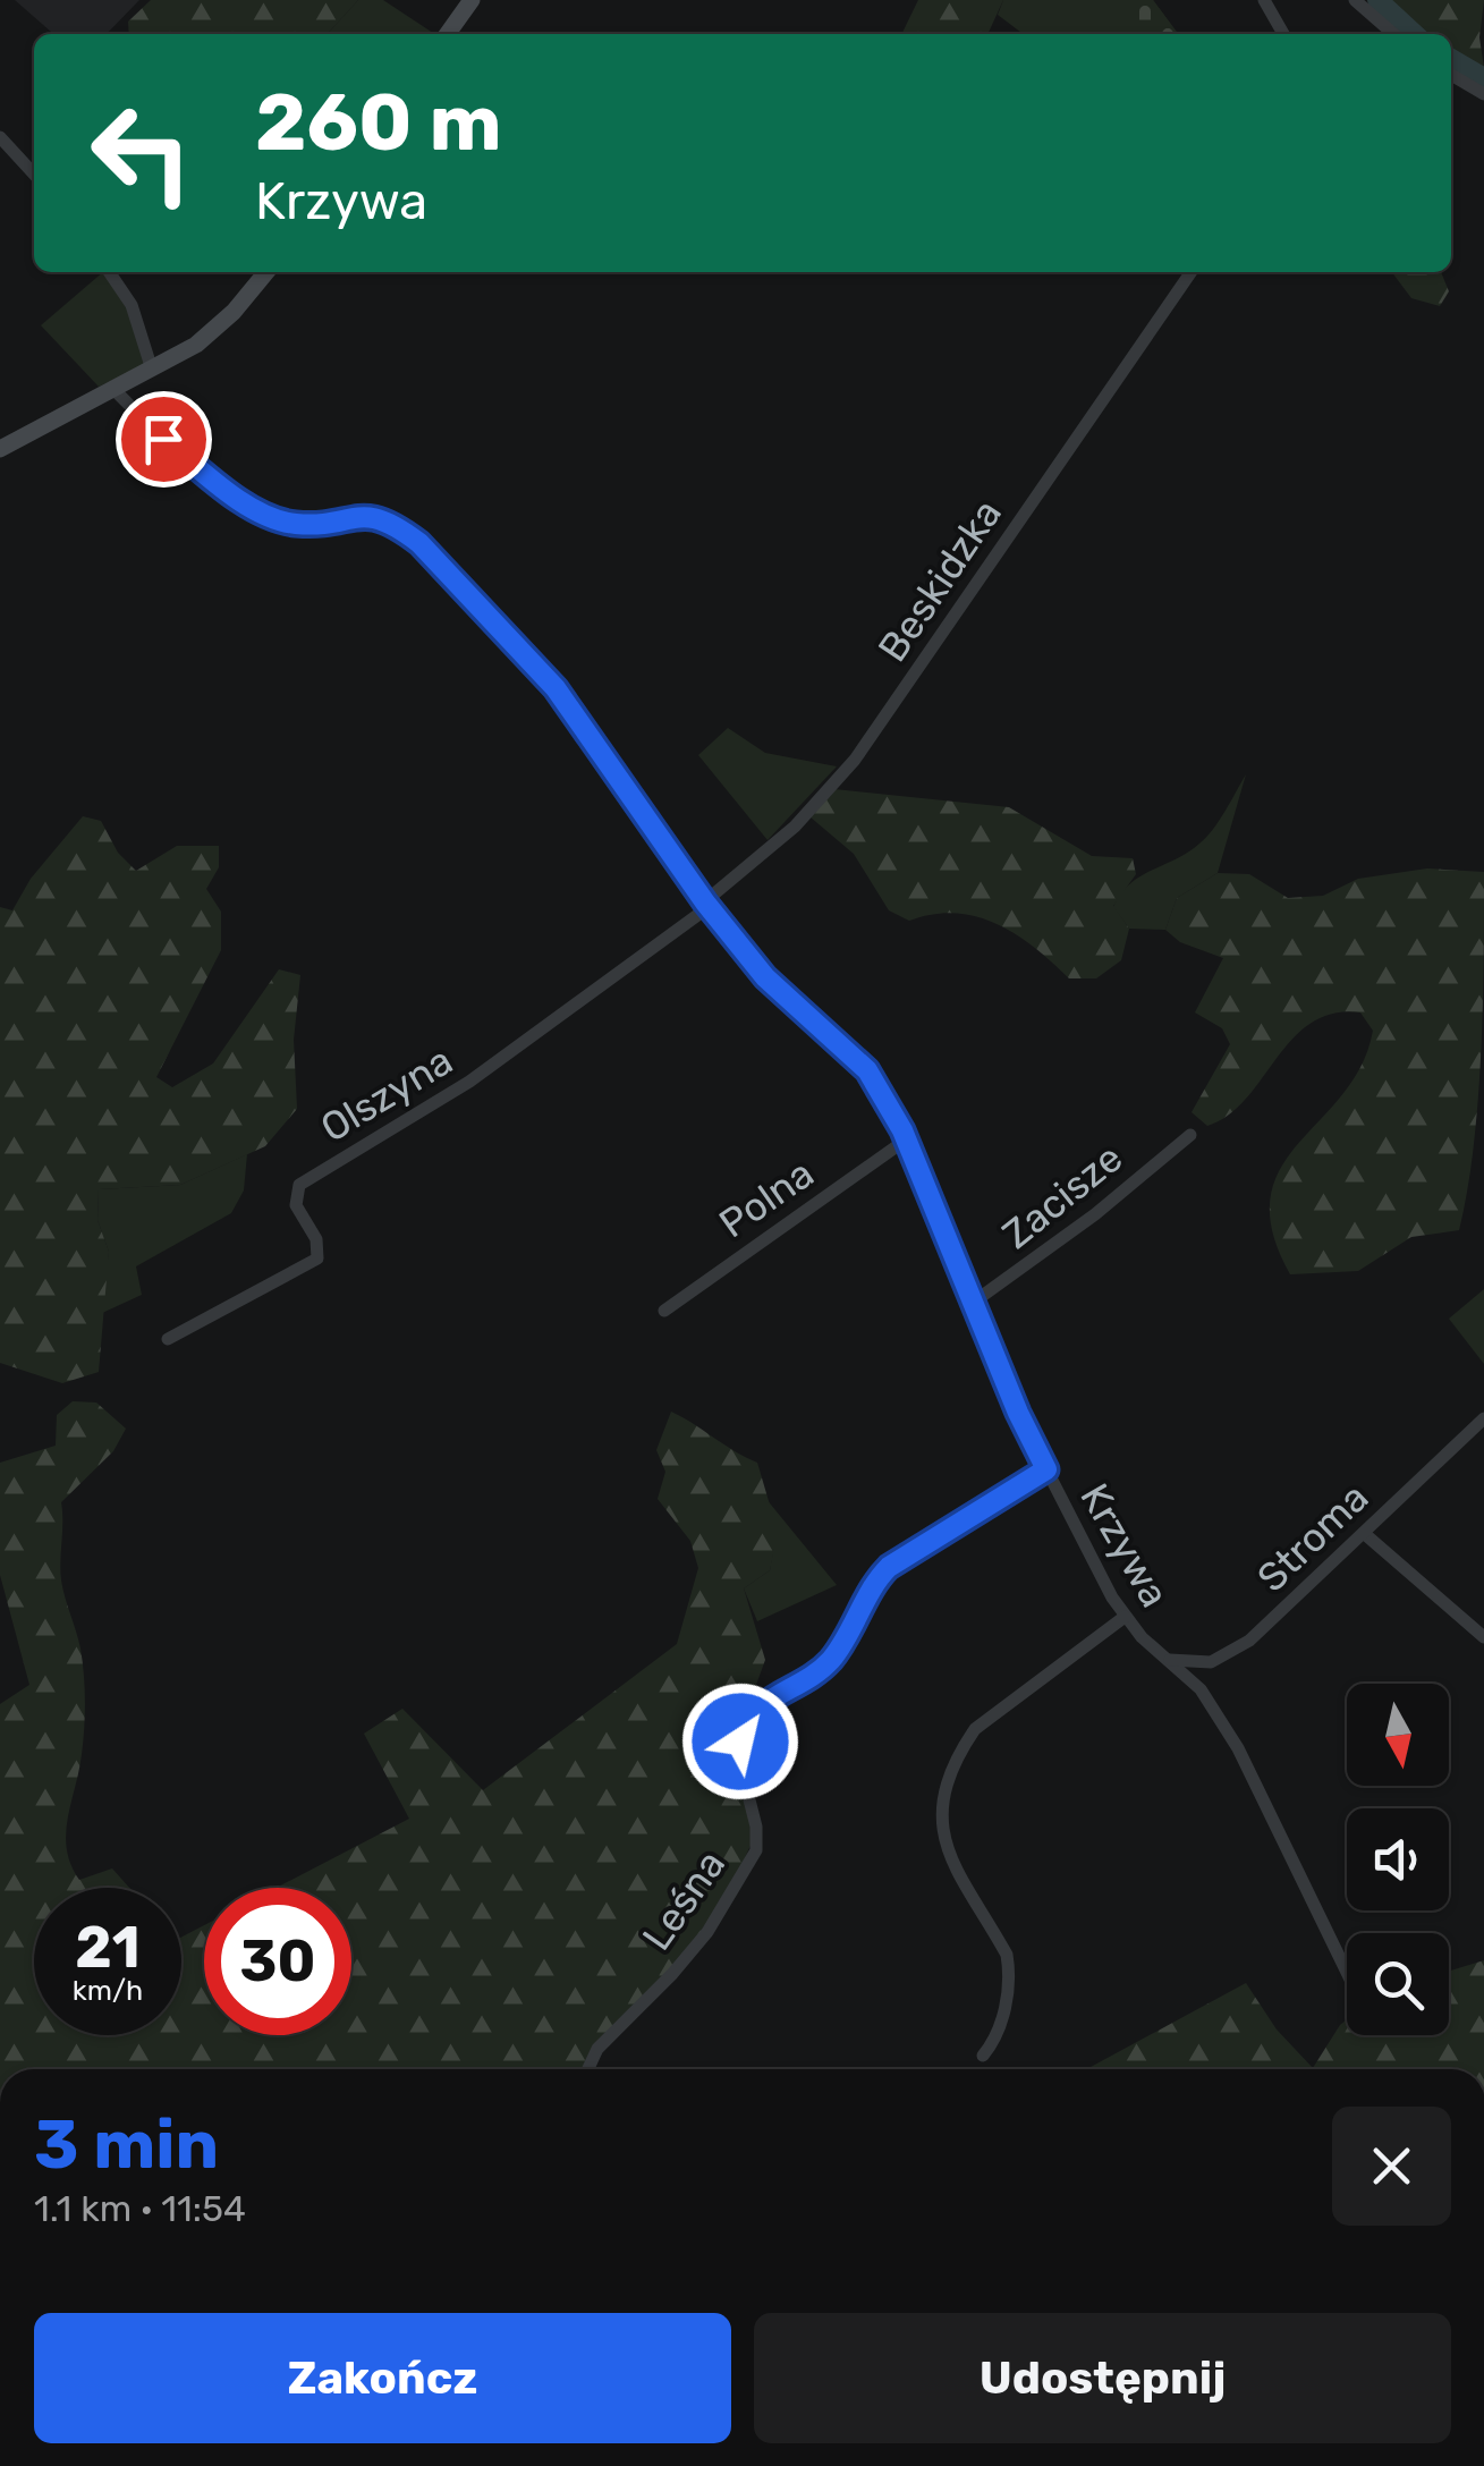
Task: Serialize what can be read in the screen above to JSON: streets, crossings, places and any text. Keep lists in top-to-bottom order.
{
  "streets": {
    "street": [
      "Beskidzka",
      "Olszyna",
      "Zacisze",
      "Polna",
      "Stroma",
      "Krzywa",
      "Leśna"
    ]
  },
  "crossings": [
    ["Beskidzka", "Olszyna"],
    ["Beskidzka", "Krzywa"],
    ["Olszyna", "Krzywa"],
    ["Zacisze", "Krzywa"],
    ["Polna", "Krzywa"],
    ["Stroma", "Krzywa"],
    ["Krzywa", "Leśna"]
  ],
  "north": "bottom",
  "page": {
    "turn": ["260 m", "Krzywa"],
    "speed": "21 km/h",
    "limit": "30",
    "heading": ["3 min", "1.1 km · 11:54"],
    "buttons": ["Zakończ", "Udostępnij"]
  }
}
